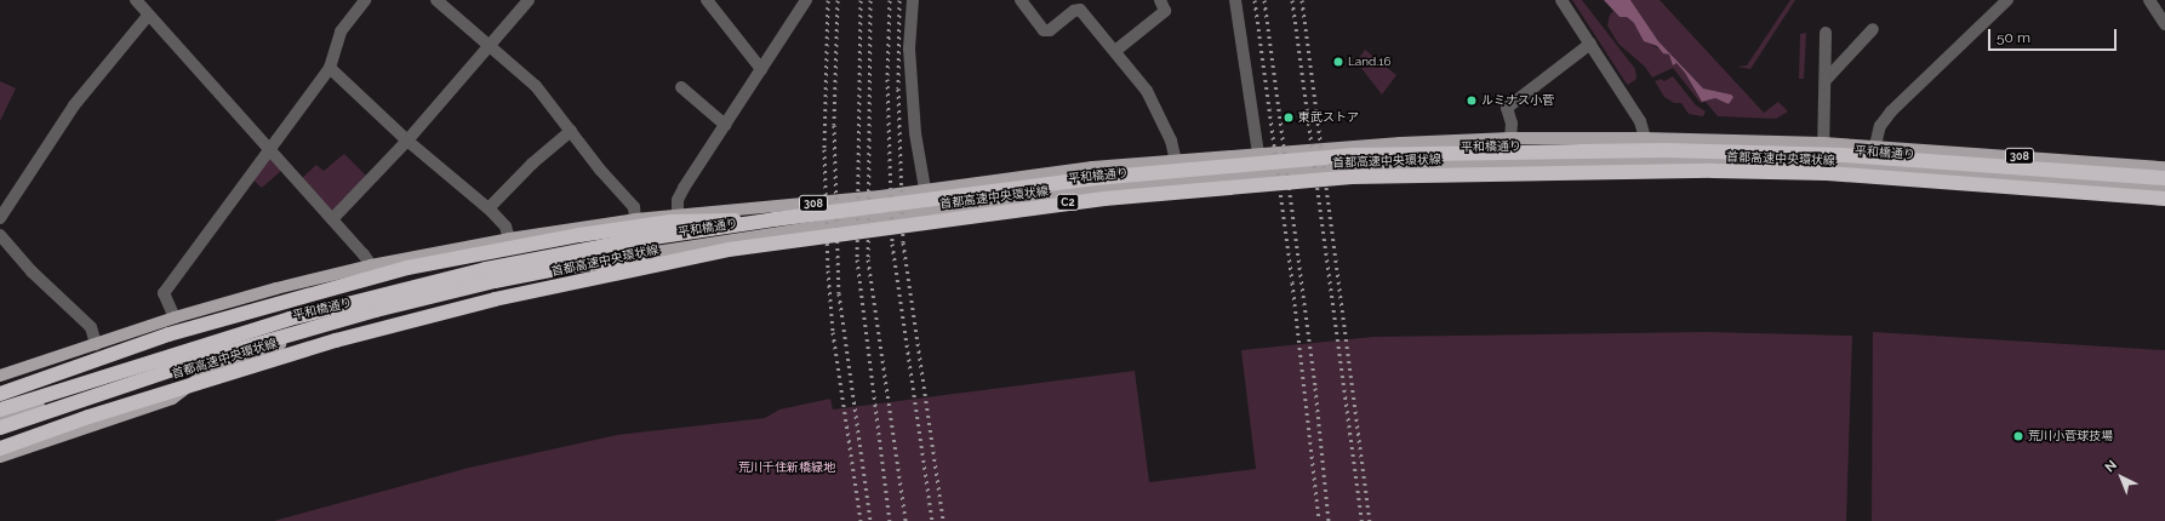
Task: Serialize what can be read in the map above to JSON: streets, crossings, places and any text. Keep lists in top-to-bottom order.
{
  "streets": {
    "highway": ["首都高速中央環状線", "C2"],
    "main road": ["平和橋通り", "308"]
  },
  "parks": ["荒川千住新橋緑地"],
  "places": [
    "Land.16",
    "ルミナス小菅",
    "東武ストア",
    "荒川小菅球技場"
  ],
  "scale_bar": "50 m",
  "north": "top left"
}
